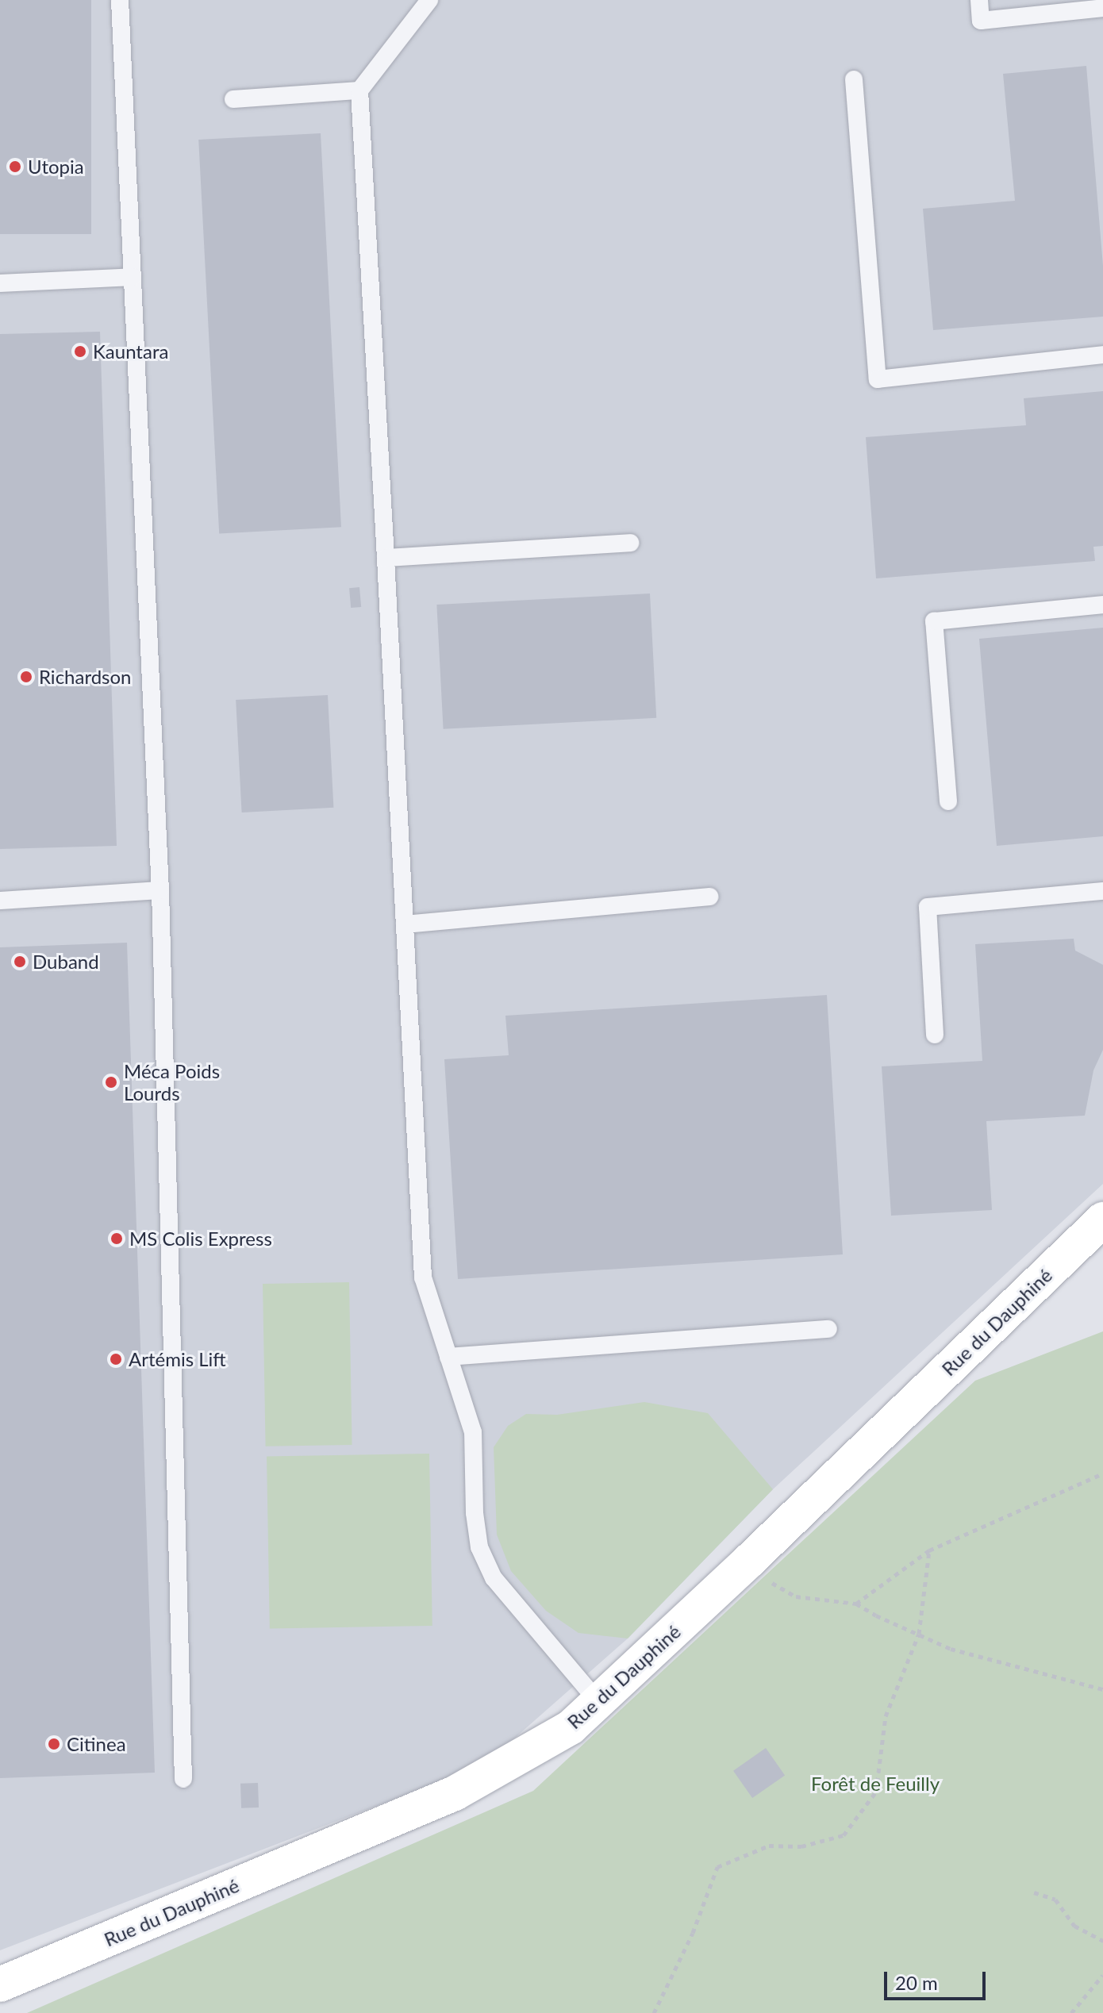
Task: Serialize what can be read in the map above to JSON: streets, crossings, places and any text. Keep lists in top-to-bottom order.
{
  "streets": {
    "street": ["Rue du Dauphiné"]
  },
  "parks": ["Forêt de Feuilly"],
  "places": [
    "Utopia",
    "Kauntara",
    "Richardson",
    "Duband",
    "Méca Poids Lourds",
    "MS Colis Express",
    "Artémis Lift",
    "Citinea"
  ],
  "scale_bar": "20 m"
}
